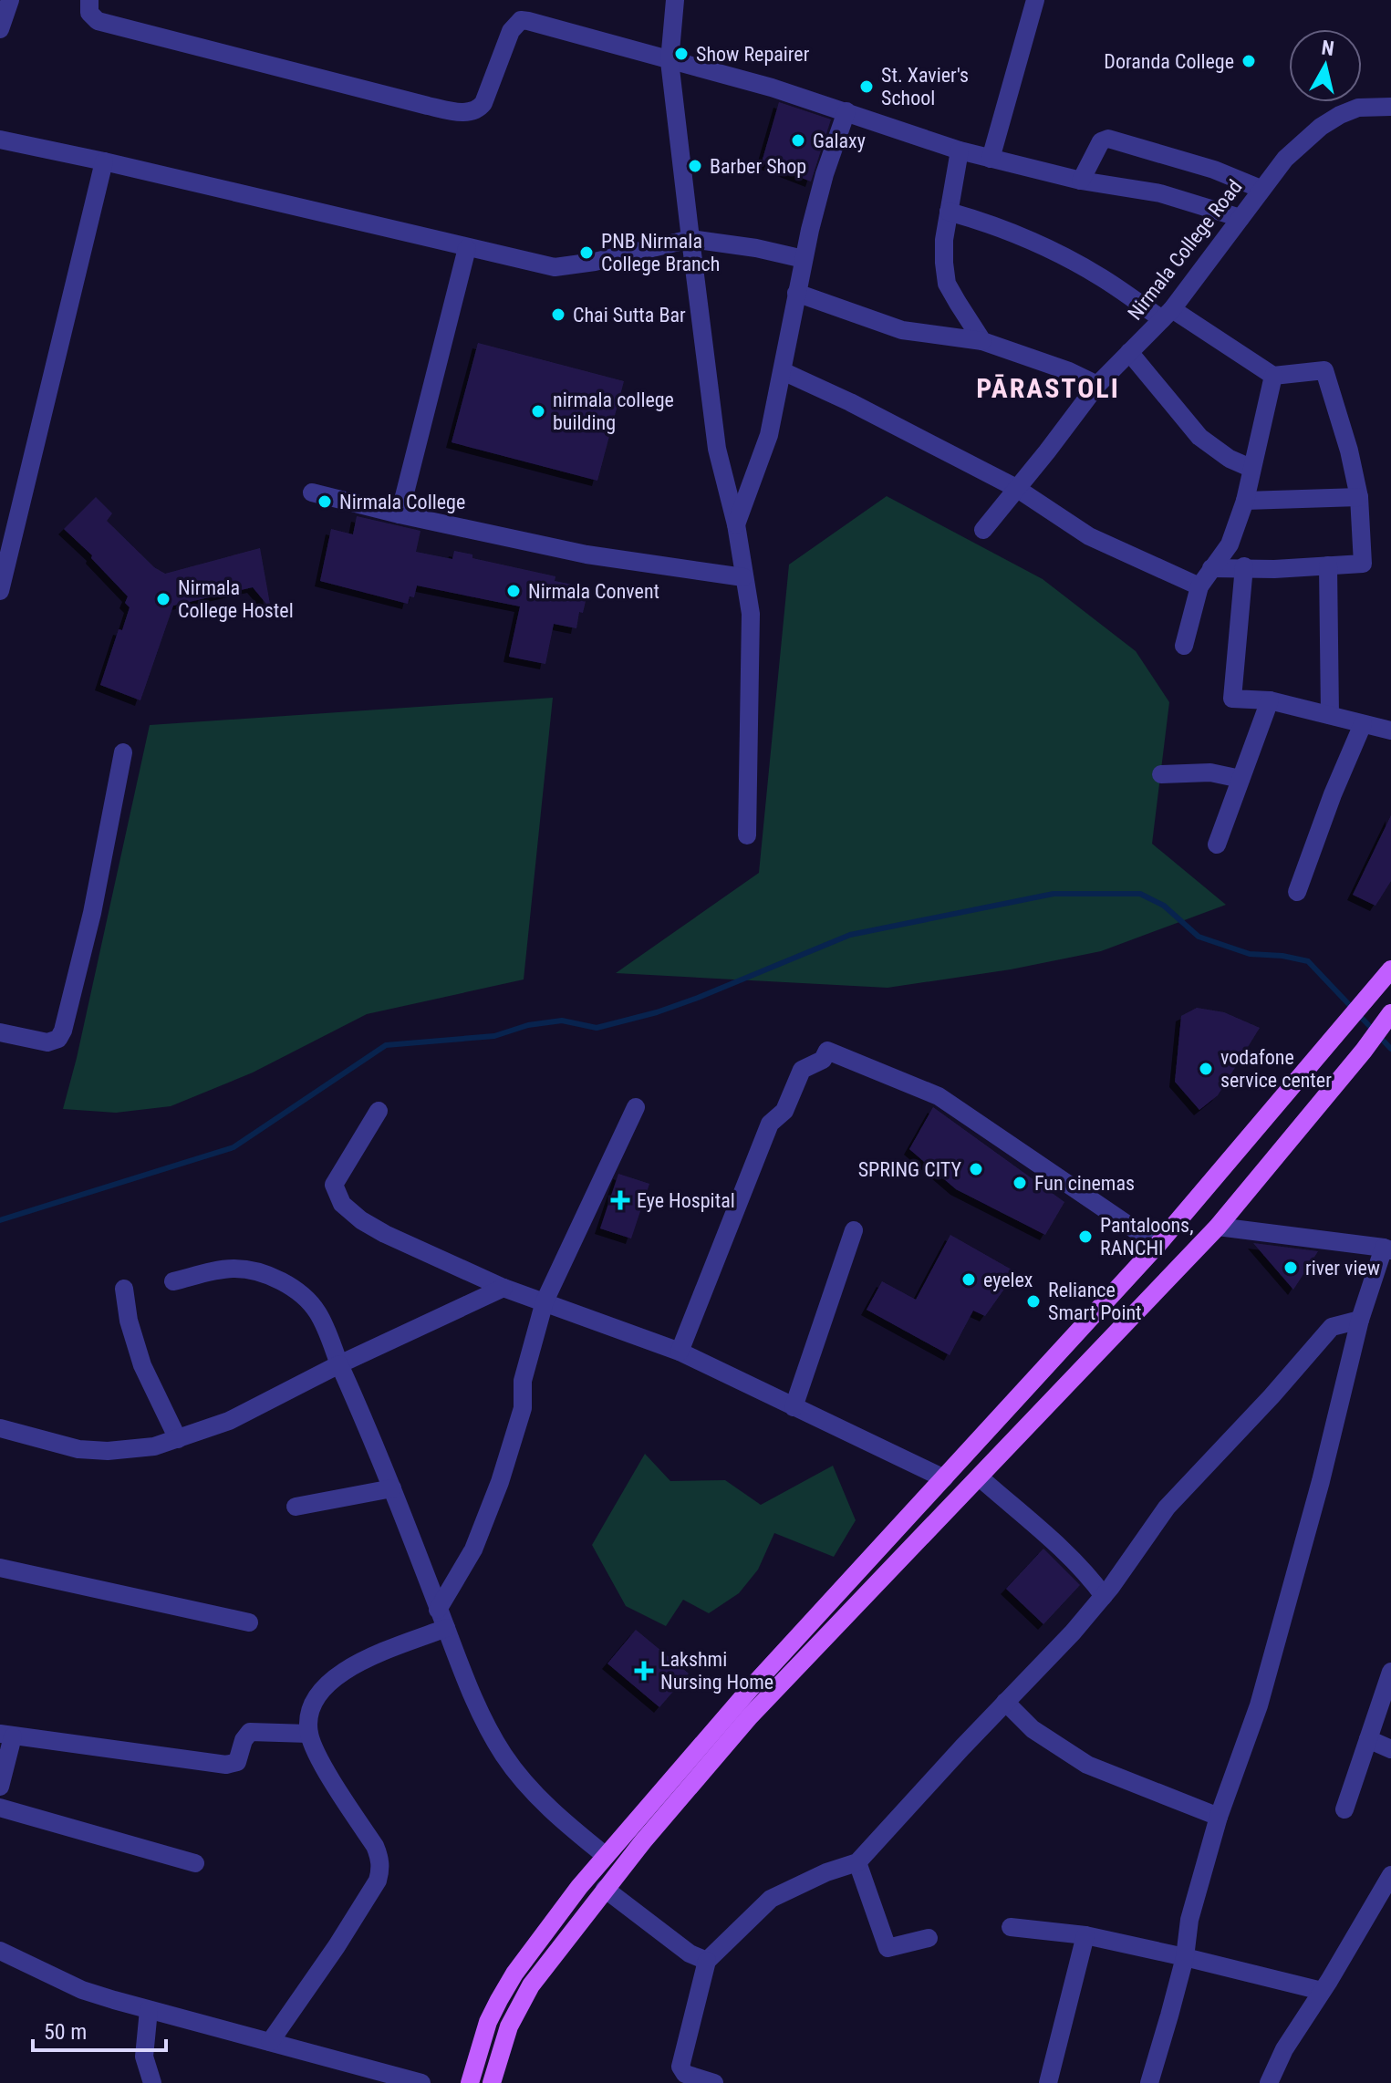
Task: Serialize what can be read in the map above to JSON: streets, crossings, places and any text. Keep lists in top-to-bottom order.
{
  "streets": {
    "street": ["Nirmala College Road"]
  },
  "districts": ["PĀRASTOLI"],
  "places": {
    "other": [
      "Show Repairer",
      "Doranda College",
      "St. Xavier's School",
      "Galaxy",
      "Barber Shop",
      "PNB Nirmala College Branch",
      "Chai Sutta Bar",
      "nirmala college building",
      "Nirmala College",
      "Nirmala Convent",
      "Nirmala College Hostel",
      "vodafone service center",
      "SPRING CITY",
      "Fun cinemas",
      "Pantaloons, RANCHI",
      "river view",
      "eyelex",
      "Reliance Smart Point"
    ],
    "health": ["Eye Hospital", "Lakshmi Nursing Home"]
  },
  "scale_bar": "50 m",
  "north": "top"
}
